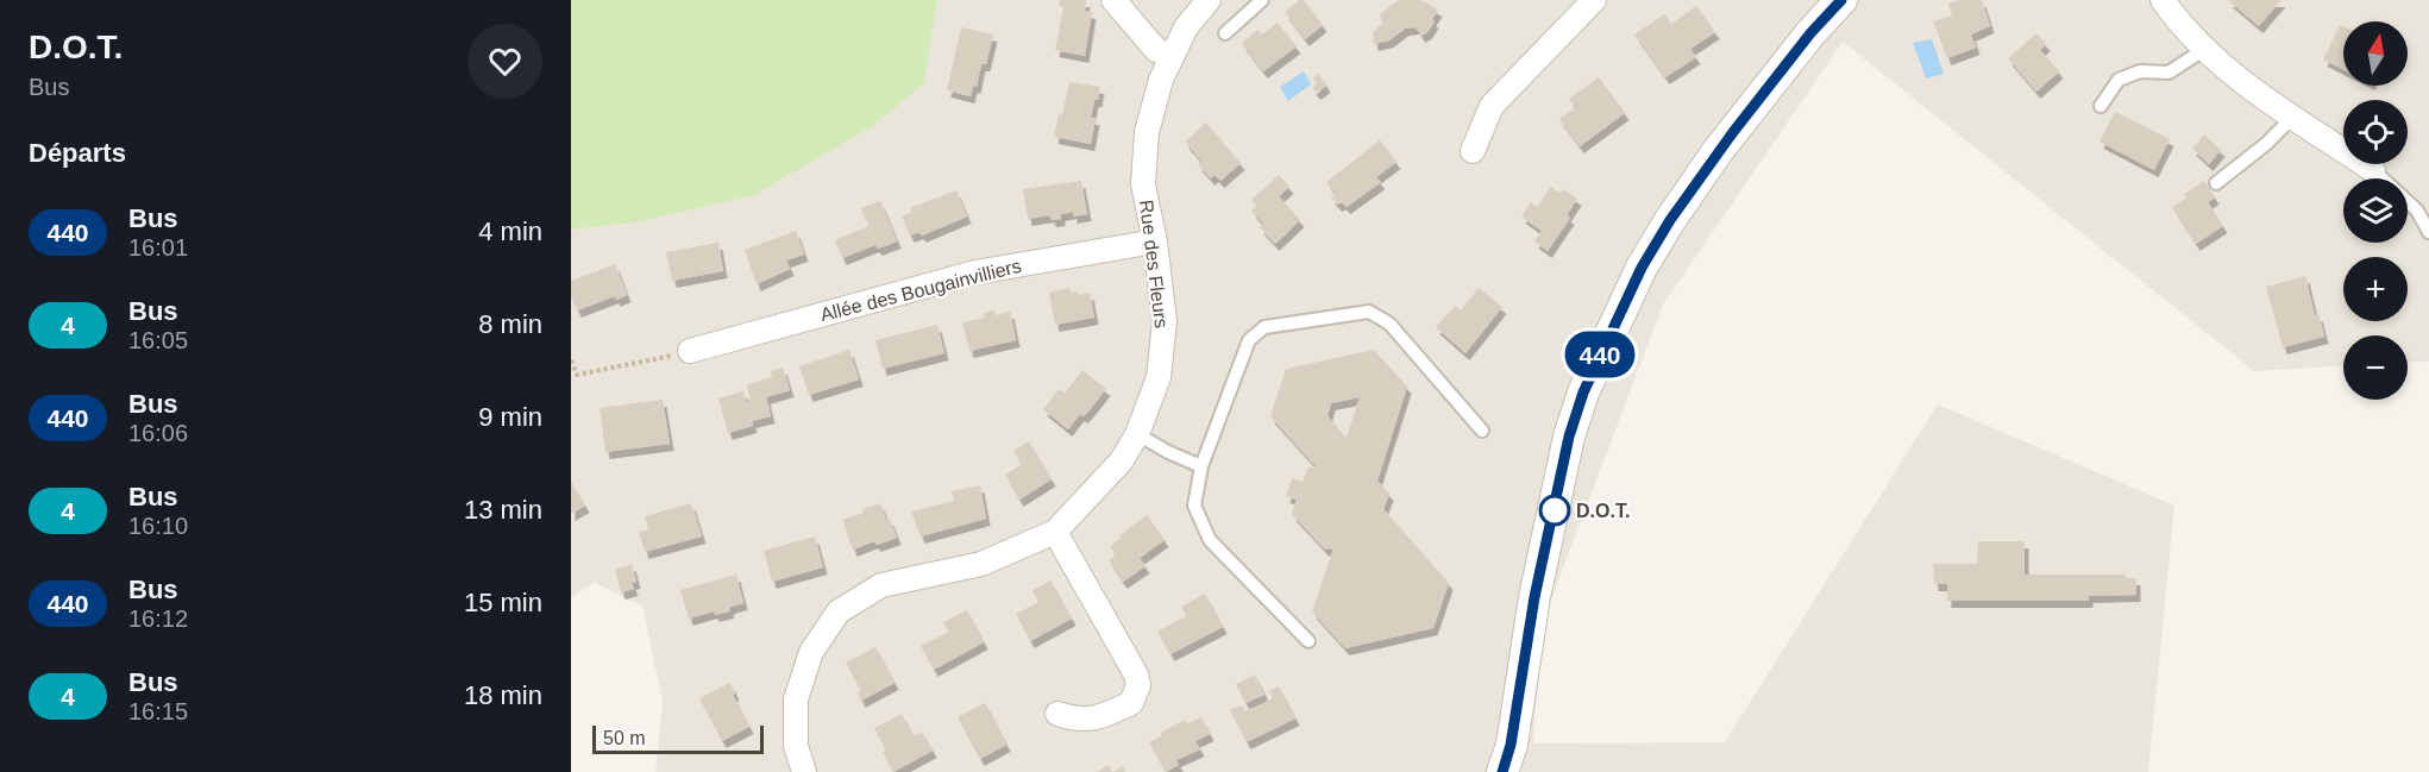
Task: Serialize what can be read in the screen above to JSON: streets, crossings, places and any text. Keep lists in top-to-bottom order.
{
  "streets": {
    "street": ["Rue des Fleurs", "Allée des Bougainvilliers"]
  },
  "crossings": [
    ["Rue des Fleurs", "Allée des Bougainvilliers"]
  ],
  "places": ["D.O.T."],
  "lines": ["bus line 440"],
  "scale_bar": "50 m",
  "north": "top",
  "page": {
    "heading": [
      ["D.O.T.", "Bus"],
      "Départs"
    ],
    "on_map": "440",
    "map_buttons": ["+", "−"],
    "list": [
      {
        "mark": "440",
        "name": "Bus",
        "note": "16:01",
        "value": "4 min"
      },
      {
        "mark": "4",
        "name": "Bus",
        "note": "16:05",
        "value": "8 min"
      },
      {
        "mark": "440",
        "name": "Bus",
        "note": "16:06",
        "value": "9 min"
      },
      {
        "mark": "4",
        "name": "Bus",
        "note": "16:10",
        "value": "13 min"
      },
      {
        "mark": "440",
        "name": "Bus",
        "note": "16:12",
        "value": "15 min"
      },
      {
        "mark": "4",
        "name": "Bus",
        "note": "16:15",
        "value": "18 min"
      }
    ],
    "scale": "50 m"
  }
}
